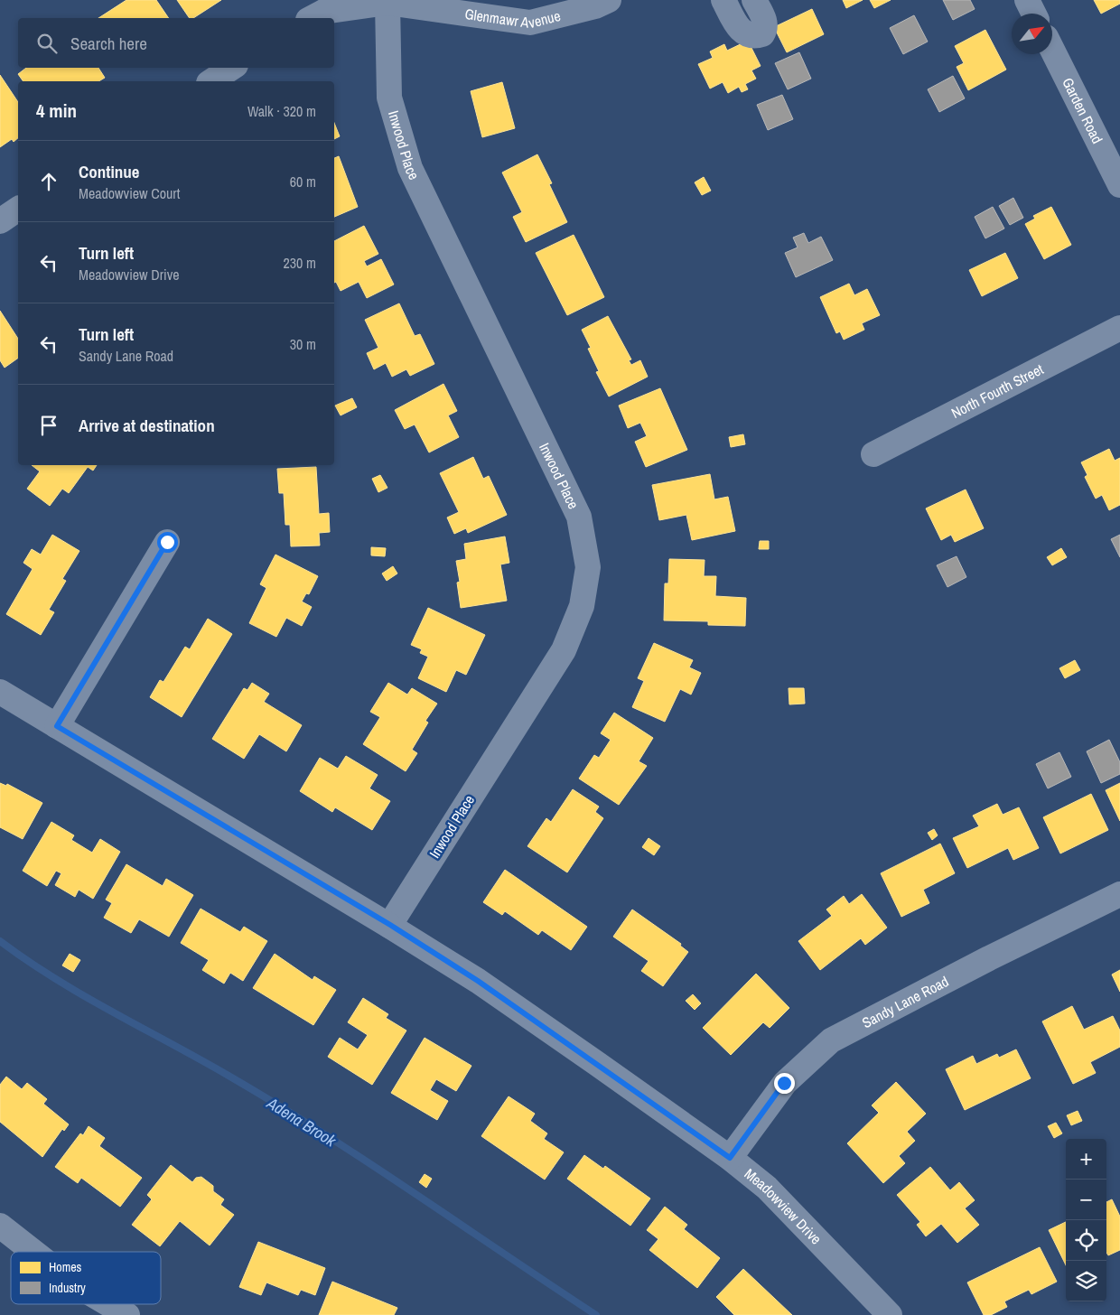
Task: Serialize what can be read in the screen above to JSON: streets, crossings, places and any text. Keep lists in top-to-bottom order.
{
  "streets": {
    "street": [
      "Glenmawr Avenue",
      "Garden Road",
      "Inwood Place",
      "North Fourth Street",
      "Sandy Lane Road",
      "Meadowview Drive"
    ]
  },
  "crossings": [
    ["Glenmawr Avenue", "Inwood Place"],
    ["Inwood Place", "Meadowview Drive"],
    ["Sandy Lane Road", "Meadowview Drive"]
  ],
  "water": ["Adena Brook"],
  "legend": ["Homes", "Industry"],
  "north": "top right",
  "page": {
    "search": "Search here",
    "heading": ["4 min", "Walk · 320 m"],
    "list": [
      ["Continue", "Meadowview Court", "60 m"],
      ["Turn left", "Meadowview Drive", "230 m"],
      ["Turn left", "Sandy Lane Road", "30 m"],
      "Arrive at destination"
    ],
    "map_buttons": ["+", "−"]
  }
}
